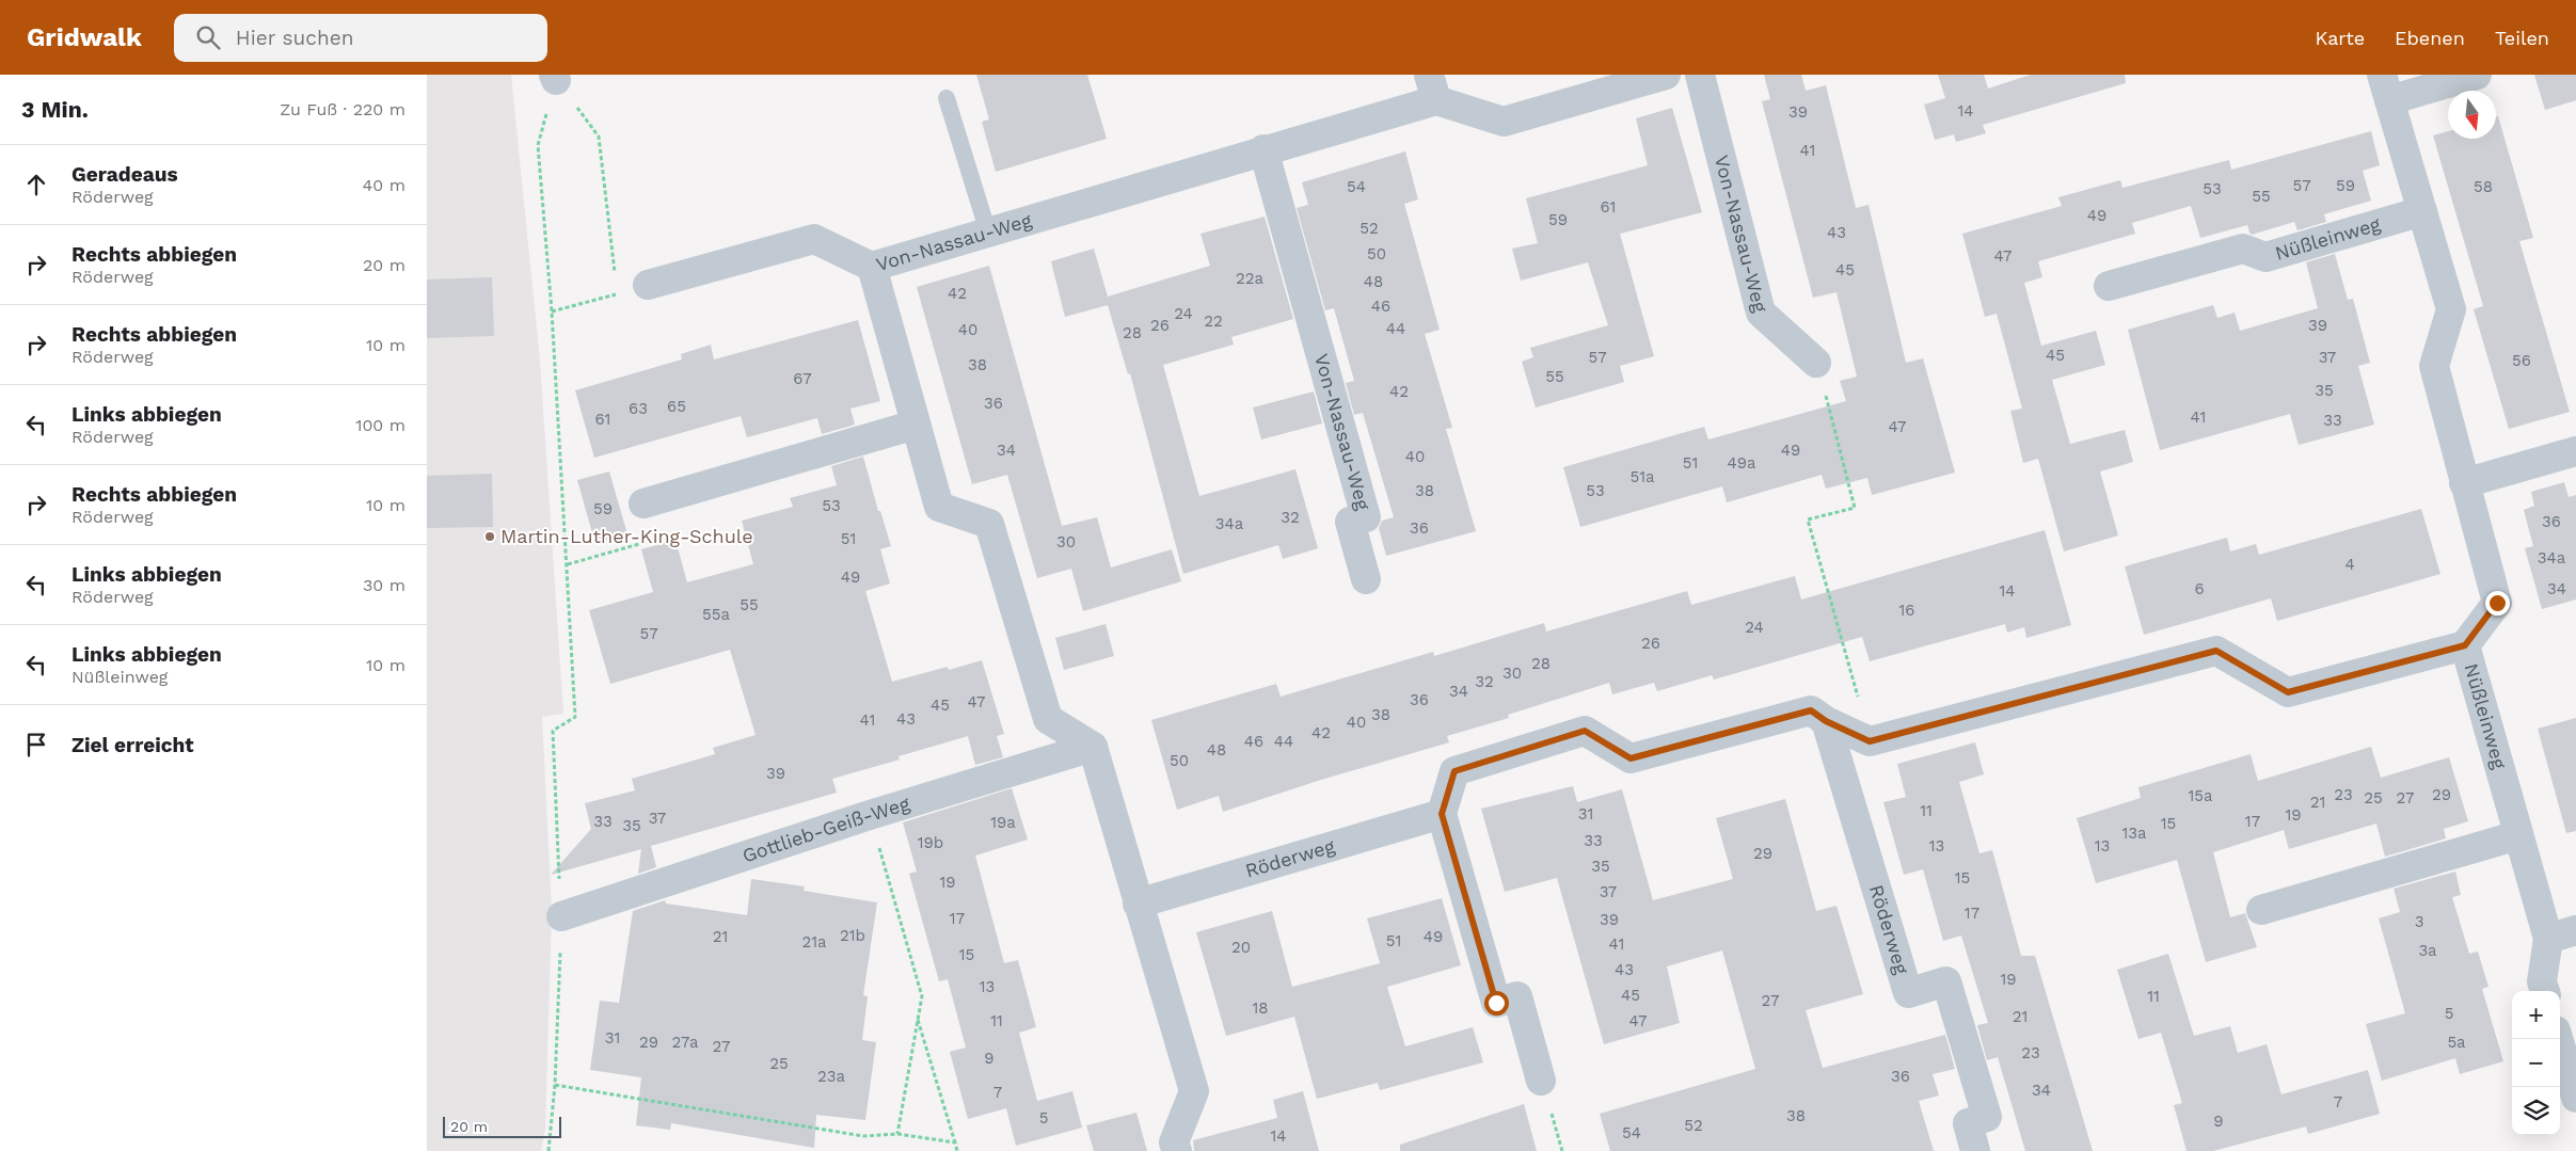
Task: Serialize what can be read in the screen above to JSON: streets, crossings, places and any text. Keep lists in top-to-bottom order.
{
  "streets": {
    "street": [
      "Von-Nassau-Weg",
      "Nüßleinweg",
      "Gottlieb-Geiß-Weg",
      "Röderweg"
    ]
  },
  "places": ["Martin-Luther-King-Schule"],
  "house_numbers": [
    "14",
    "39",
    "41",
    "57",
    "59",
    "54",
    "58",
    "53",
    "55",
    "61",
    "49",
    "59",
    "52",
    "43",
    "50",
    "47",
    "45",
    "22a",
    "48",
    "42",
    "46",
    "24",
    "22",
    "26",
    "39",
    "44",
    "40",
    "28",
    "45",
    "57",
    "37",
    "56",
    "38",
    "55",
    "67",
    "35",
    "42",
    "36",
    "65",
    "63",
    "41",
    "61",
    "33",
    "47",
    "34",
    "49",
    "40",
    "51",
    "49a",
    "51a",
    "38",
    "53",
    "53",
    "59",
    "32",
    "36",
    "34a",
    "36",
    "51",
    "30",
    "34a",
    "4",
    "49",
    "6",
    "34",
    "14",
    "55",
    "16",
    "55a",
    "24",
    "57",
    "26",
    "28",
    "30",
    "32",
    "34",
    "36",
    "47",
    "45",
    "38",
    "43",
    "41",
    "40",
    "42",
    "46",
    "44",
    "48",
    "50",
    "39",
    "23",
    "29",
    "15a",
    "25",
    "27",
    "21",
    "11",
    "31",
    "19",
    "37",
    "33",
    "17",
    "19a",
    "15",
    "35",
    "13a",
    "33",
    "19b",
    "13",
    "13",
    "29",
    "35",
    "15",
    "19",
    "37",
    "17",
    "17",
    "39",
    "3",
    "21b",
    "21",
    "49",
    "51",
    "21a",
    "41",
    "20",
    "3a",
    "15",
    "43",
    "19",
    "13",
    "45",
    "11",
    "27",
    "18",
    "5",
    "21",
    "11",
    "47",
    "31",
    "29",
    "27a",
    "5a",
    "27",
    "23",
    "9",
    "25",
    "23a",
    "36",
    "34",
    "7",
    "7",
    "38",
    "5",
    "9",
    "52",
    "54",
    "14"
  ],
  "scale_bar": "20 m",
  "north": "bottom",
  "page": {
    "header": "Gridwalk",
    "search": "Hier suchen",
    "nav": ["Karte", "Ebenen", "Teilen"],
    "heading": ["3 Min.", "Zu Fuß · 220 m"],
    "list": [
      ["Geradeaus", "Röderweg", "40 m"],
      ["Rechts abbiegen", "Röderweg", "20 m"],
      ["Rechts abbiegen", "Röderweg", "10 m"],
      ["Links abbiegen", "Röderweg", "100 m"],
      ["Rechts abbiegen", "Röderweg", "10 m"],
      ["Links abbiegen", "Röderweg", "30 m"],
      ["Links abbiegen", "Nüßleinweg", "10 m"],
      "Ziel erreicht"
    ],
    "map_buttons": ["+", "−"],
    "scale": "20 m"
  }
}
